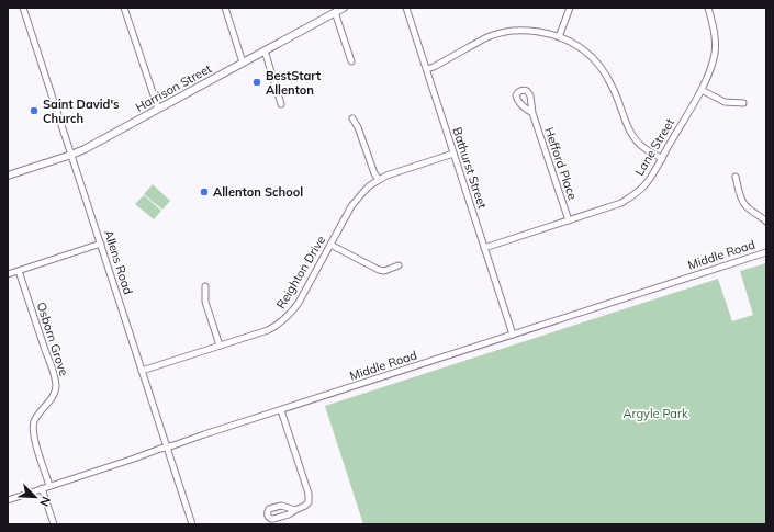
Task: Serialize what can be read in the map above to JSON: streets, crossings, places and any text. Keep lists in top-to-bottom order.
{
  "streets": {
    "street": [
      "Harrison Street",
      "Lane Street",
      "Hefford Place",
      "Bathurst Street",
      "Middle Road",
      "Allens Road",
      "Reighton Drive",
      "Osborn Grove"
    ]
  },
  "crossings": [
    ["Harrison Street", "Allens Road"],
    ["Lane Street", "Hefford Place"],
    ["Lane Street", "Bathurst Street"],
    ["Bathurst Street", "Middle Road"],
    ["Bathurst Street", "Reighton Drive"],
    ["Middle Road", "Allens Road"],
    ["Middle Road", "Osborn Grove"],
    ["Allens Road", "Reighton Drive"]
  ],
  "parks": ["Argyle Park"],
  "places": ["BestStart Allenton", "Saint David's Church", "Allenton School"],
  "north": "bottom right"
}
